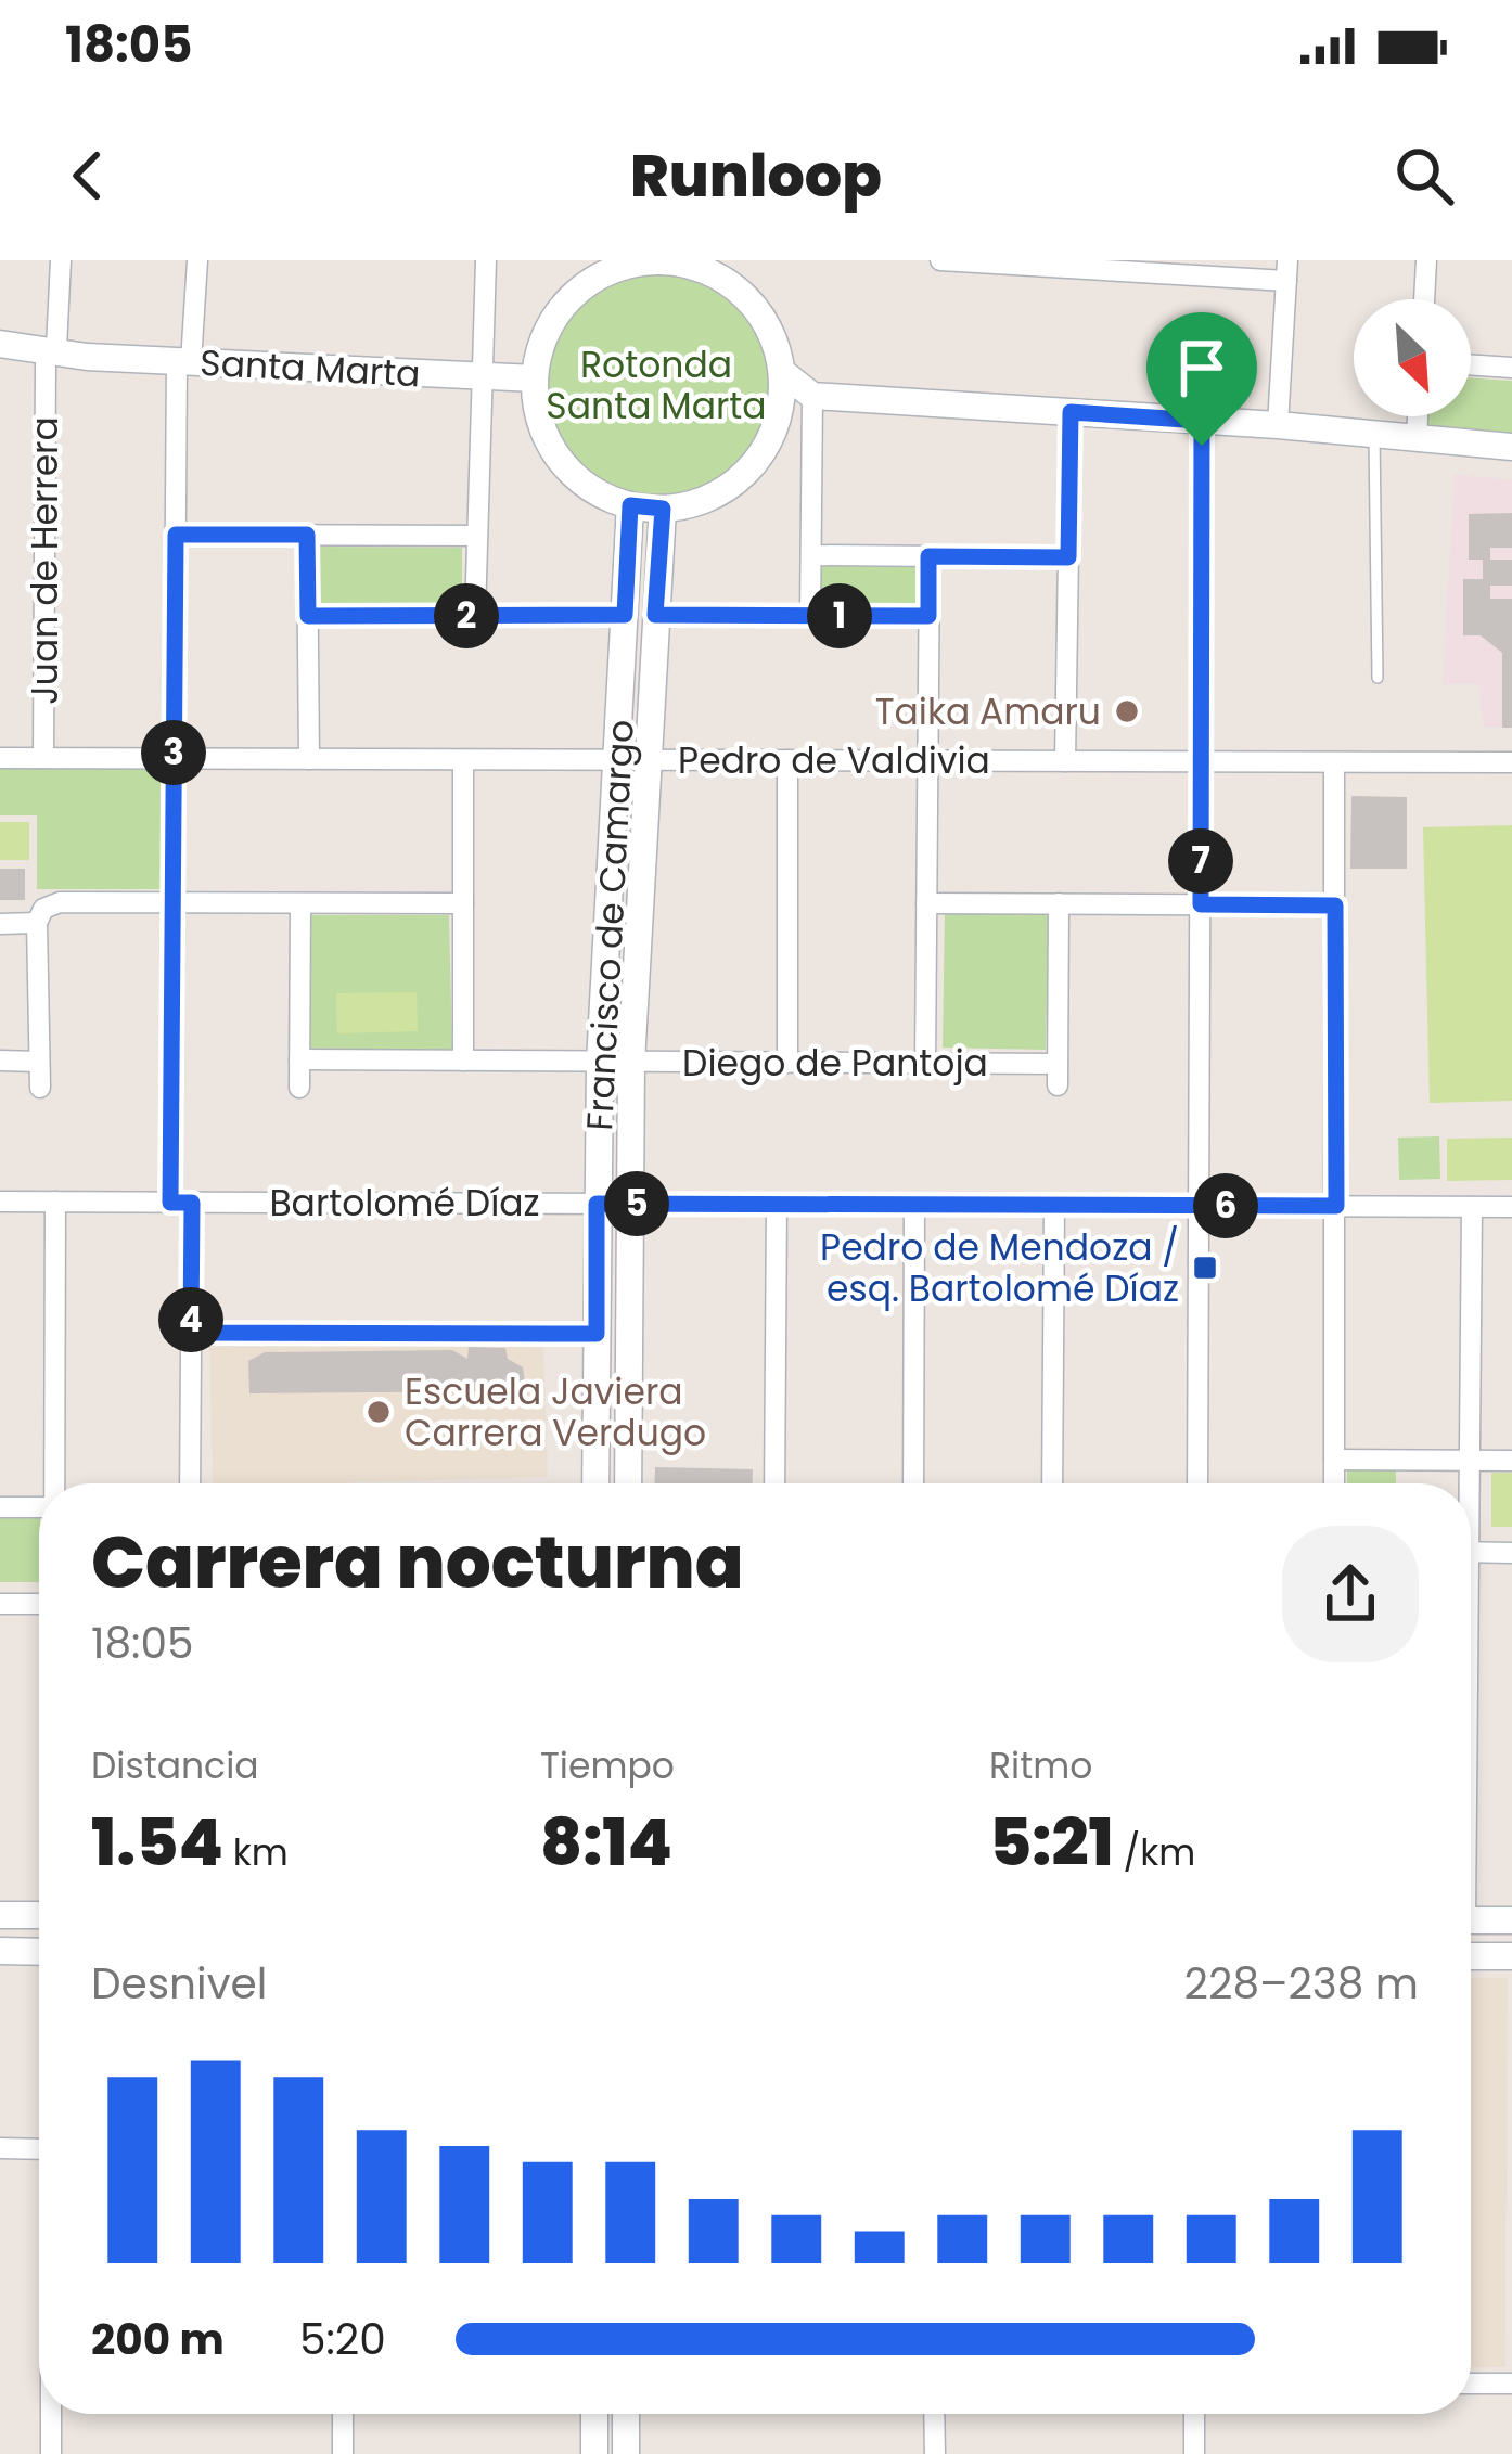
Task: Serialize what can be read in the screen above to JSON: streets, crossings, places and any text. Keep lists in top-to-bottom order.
{
  "streets": {
    "street": [
      "Santa Marta",
      "Juan de Herrera",
      "Pedro de Valdivia",
      "Francisco de Camargo",
      "Diego de Pantoja",
      "Bartolomé Díaz"
    ]
  },
  "crossings": [
    ["Santa Marta", "Juan de Herrera"],
    ["Santa Marta", "Francisco de Camargo"],
    ["Juan de Herrera", "Pedro de Valdivia"],
    ["Pedro de Valdivia", "Francisco de Camargo"],
    ["Francisco de Camargo", "Diego de Pantoja"],
    ["Francisco de Camargo", "Bartolomé Díaz"]
  ],
  "parks": ["Rotonda Santa Marta"],
  "places": {
    "other": ["Taika Amaru", "Escuela Javiera Carrera Verdugo"],
    "transit": ["Pedro de Mendoza / esq. Bartolomé Díaz"]
  },
  "north": "bottom right",
  "page": {
    "status": "18:05",
    "header": "Runloop",
    "pins": [
      "1",
      "2",
      "3",
      "7",
      "5",
      "6",
      "4"
    ],
    "heading": ["Carrera nocturna", "18:05"],
    "stats": [
      ["Distancia", "1.54 km"],
      ["Tiempo", "8:14"],
      ["Ritmo", "5:21 /km"]
    ],
    "chart": ["Desnivel", "228–238 m"],
    "list": [
      {
        "name": "200 m",
        "note": "5:20"
      }
    ]
  }
}
